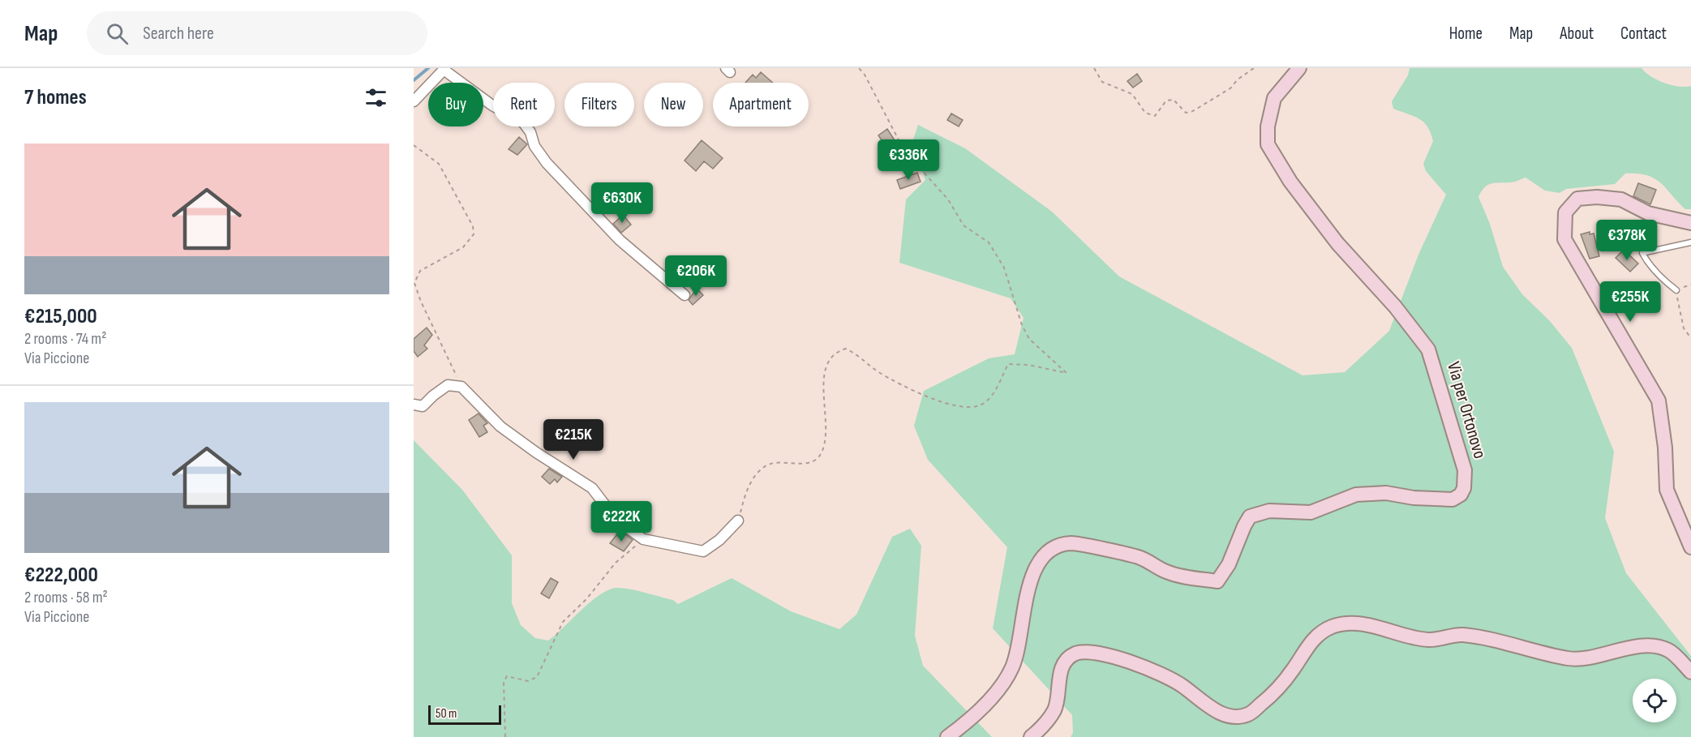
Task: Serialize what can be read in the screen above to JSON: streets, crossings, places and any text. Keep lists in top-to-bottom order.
{
  "streets": {
    "street": ["Via per Ortonovo"]
  },
  "scale_bar": "50 m",
  "page": {
    "header": "Map",
    "search": "Search here",
    "nav": [
      "Home",
      "Map",
      "About",
      "Contact"
    ],
    "heading": "7 homes",
    "chip": [
      "Buy",
      "Rent",
      "Filters",
      "New",
      "Apartment"
    ],
    "list": [
      {
        "name": "€215,000",
        "note": "2 rooms · 74 m² · Via Piccione"
      },
      {
        "name": "€222,000",
        "note": "2 rooms · 58 m² · Via Piccione"
      }
    ],
    "price": [
      "€336K",
      "€630K",
      "€378K",
      "€206K",
      "€255K",
      "€215K",
      "€222K"
    ],
    "scale": "50 m"
  }
}
